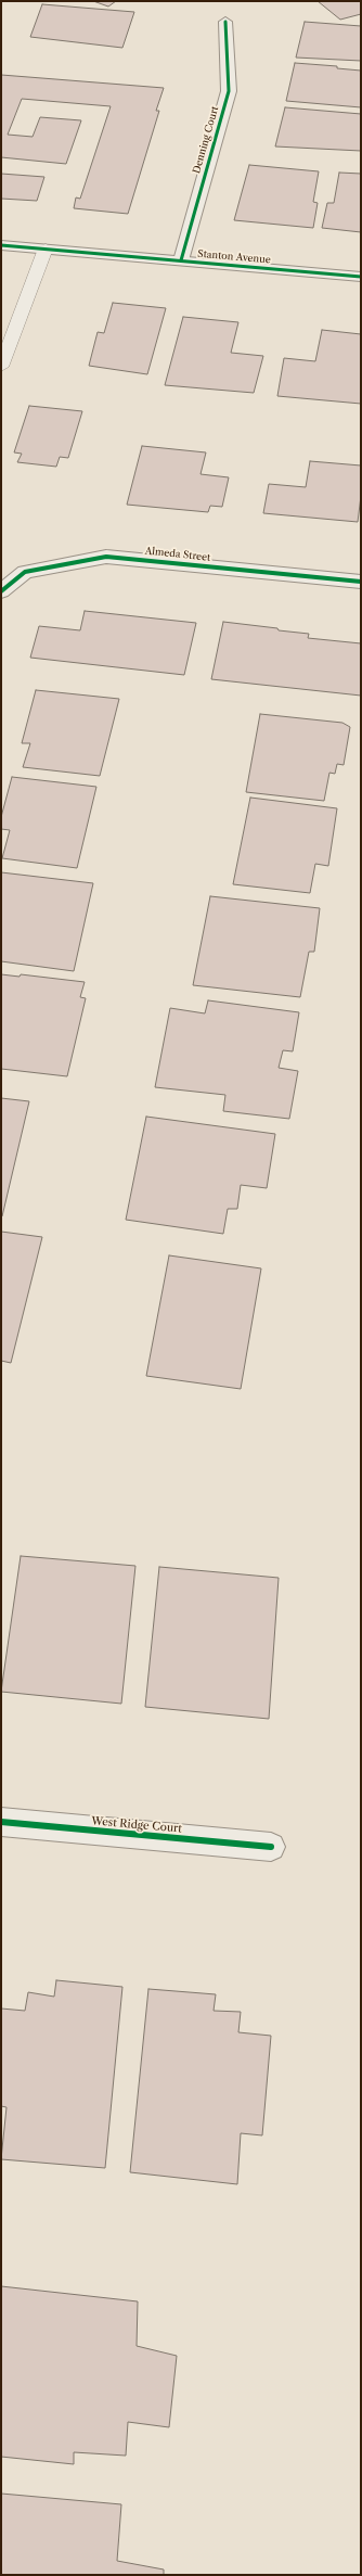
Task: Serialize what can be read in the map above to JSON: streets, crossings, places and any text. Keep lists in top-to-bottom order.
{
  "streets": {
    "street": [
      "Denning Court",
      "Stanton Avenue",
      "Almeda Street",
      "West Ridge Court"
    ]
  },
  "crossings": [
    ["Denning Court", "Stanton Avenue"]
  ]
}
